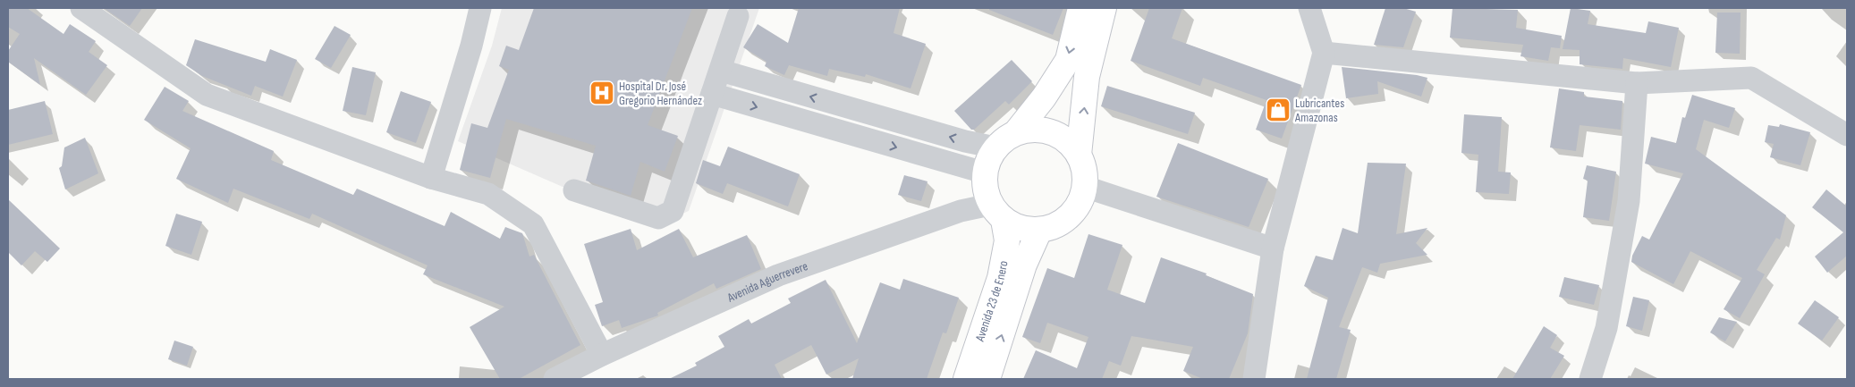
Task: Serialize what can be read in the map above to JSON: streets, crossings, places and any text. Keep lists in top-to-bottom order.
{
  "streets": {
    "main road": ["Avenida 23 de Enero"],
    "street": ["Avenida Aguerrevere"]
  },
  "crossings": [
    ["Avenida Aguerrevere", "Avenida 23 de Enero"]
  ],
  "places": {
    "hospital": ["Hospital Dr. José Gregorio Hernández"],
    "shop": ["Lubricantes Amazonas"]
  }
}
